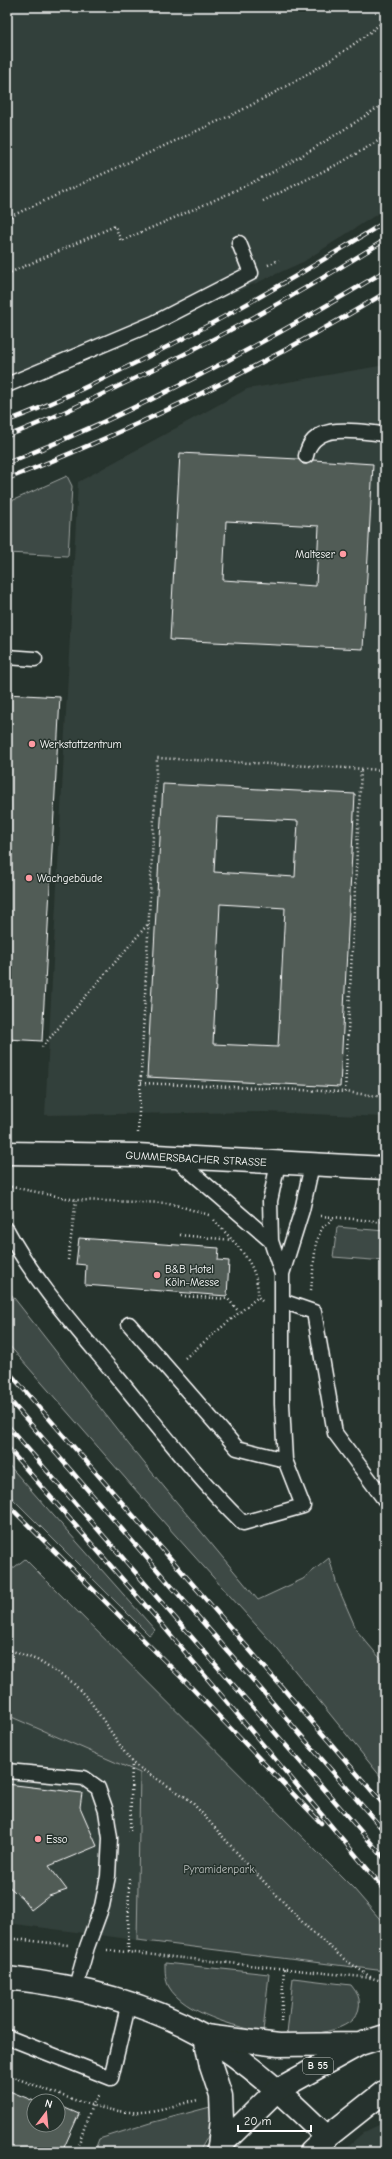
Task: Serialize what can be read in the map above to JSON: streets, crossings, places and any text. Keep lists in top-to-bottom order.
{
  "streets": {
    "main road": ["GUMMERSBACHER STRASSE", "B 55"]
  },
  "parks": ["Pyramidenpark"],
  "places": [
    "Malteser",
    "Werkstattzentrum",
    "Wachgebäude",
    "B&B Hotel Köln-Messe",
    "Esso"
  ],
  "scale_bar": "20 m",
  "north": "top"
}
